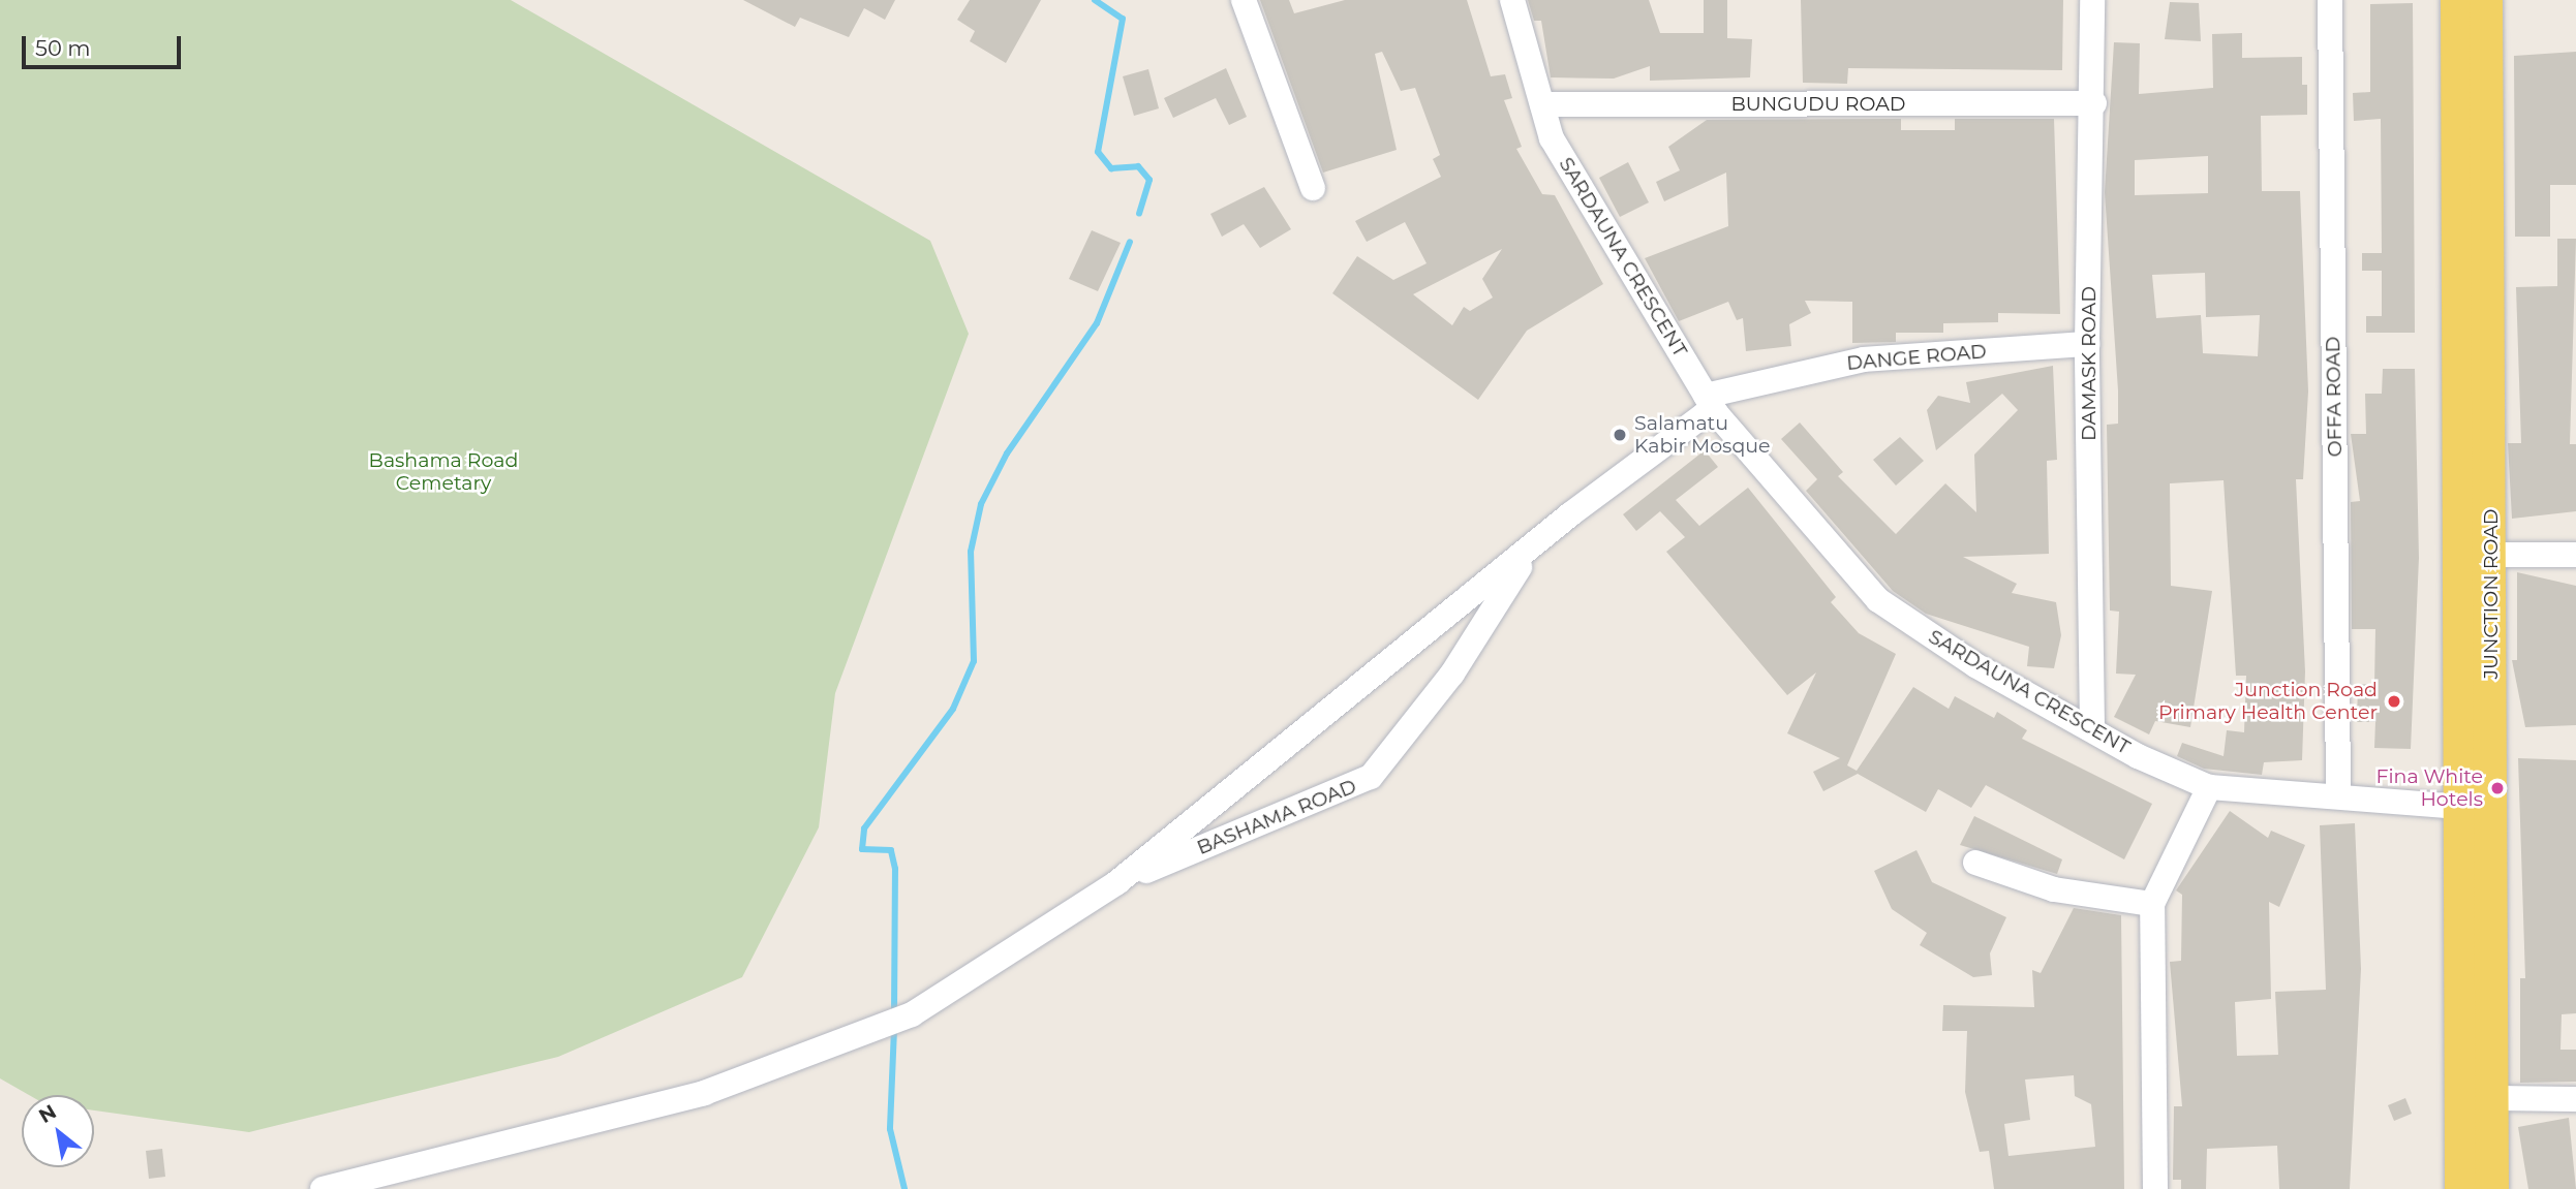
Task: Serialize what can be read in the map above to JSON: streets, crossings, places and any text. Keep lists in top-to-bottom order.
{
  "streets": {
    "main road": ["JUNCTION ROAD"],
    "street": [
      "BUNGUDU ROAD",
      "SARDAUNA CRESCENT",
      "DANGE ROAD",
      "DAMASK ROAD",
      "OFFA ROAD",
      "BASHAMA ROAD"
    ]
  },
  "crossings": [
    ["BUNGUDU ROAD", "SARDAUNA CRESCENT"],
    ["BUNGUDU ROAD", "DAMASK ROAD"],
    ["SARDAUNA CRESCENT", "DANGE ROAD"],
    ["SARDAUNA CRESCENT", "DAMASK ROAD"],
    ["SARDAUNA CRESCENT", "OFFA ROAD"],
    ["SARDAUNA CRESCENT", "JUNCTION ROAD"],
    ["SARDAUNA CRESCENT", "BASHAMA ROAD"],
    ["DANGE ROAD", "DAMASK ROAD"],
    ["DANGE ROAD", "BASHAMA ROAD"]
  ],
  "parks": ["Bashama Road Cemetary"],
  "places": ["Salamatu Kabir Mosque", "Junction Road Primary Health Center", "Fina White Hotels"],
  "scale_bar": "50 m",
  "north": "top left"
}
